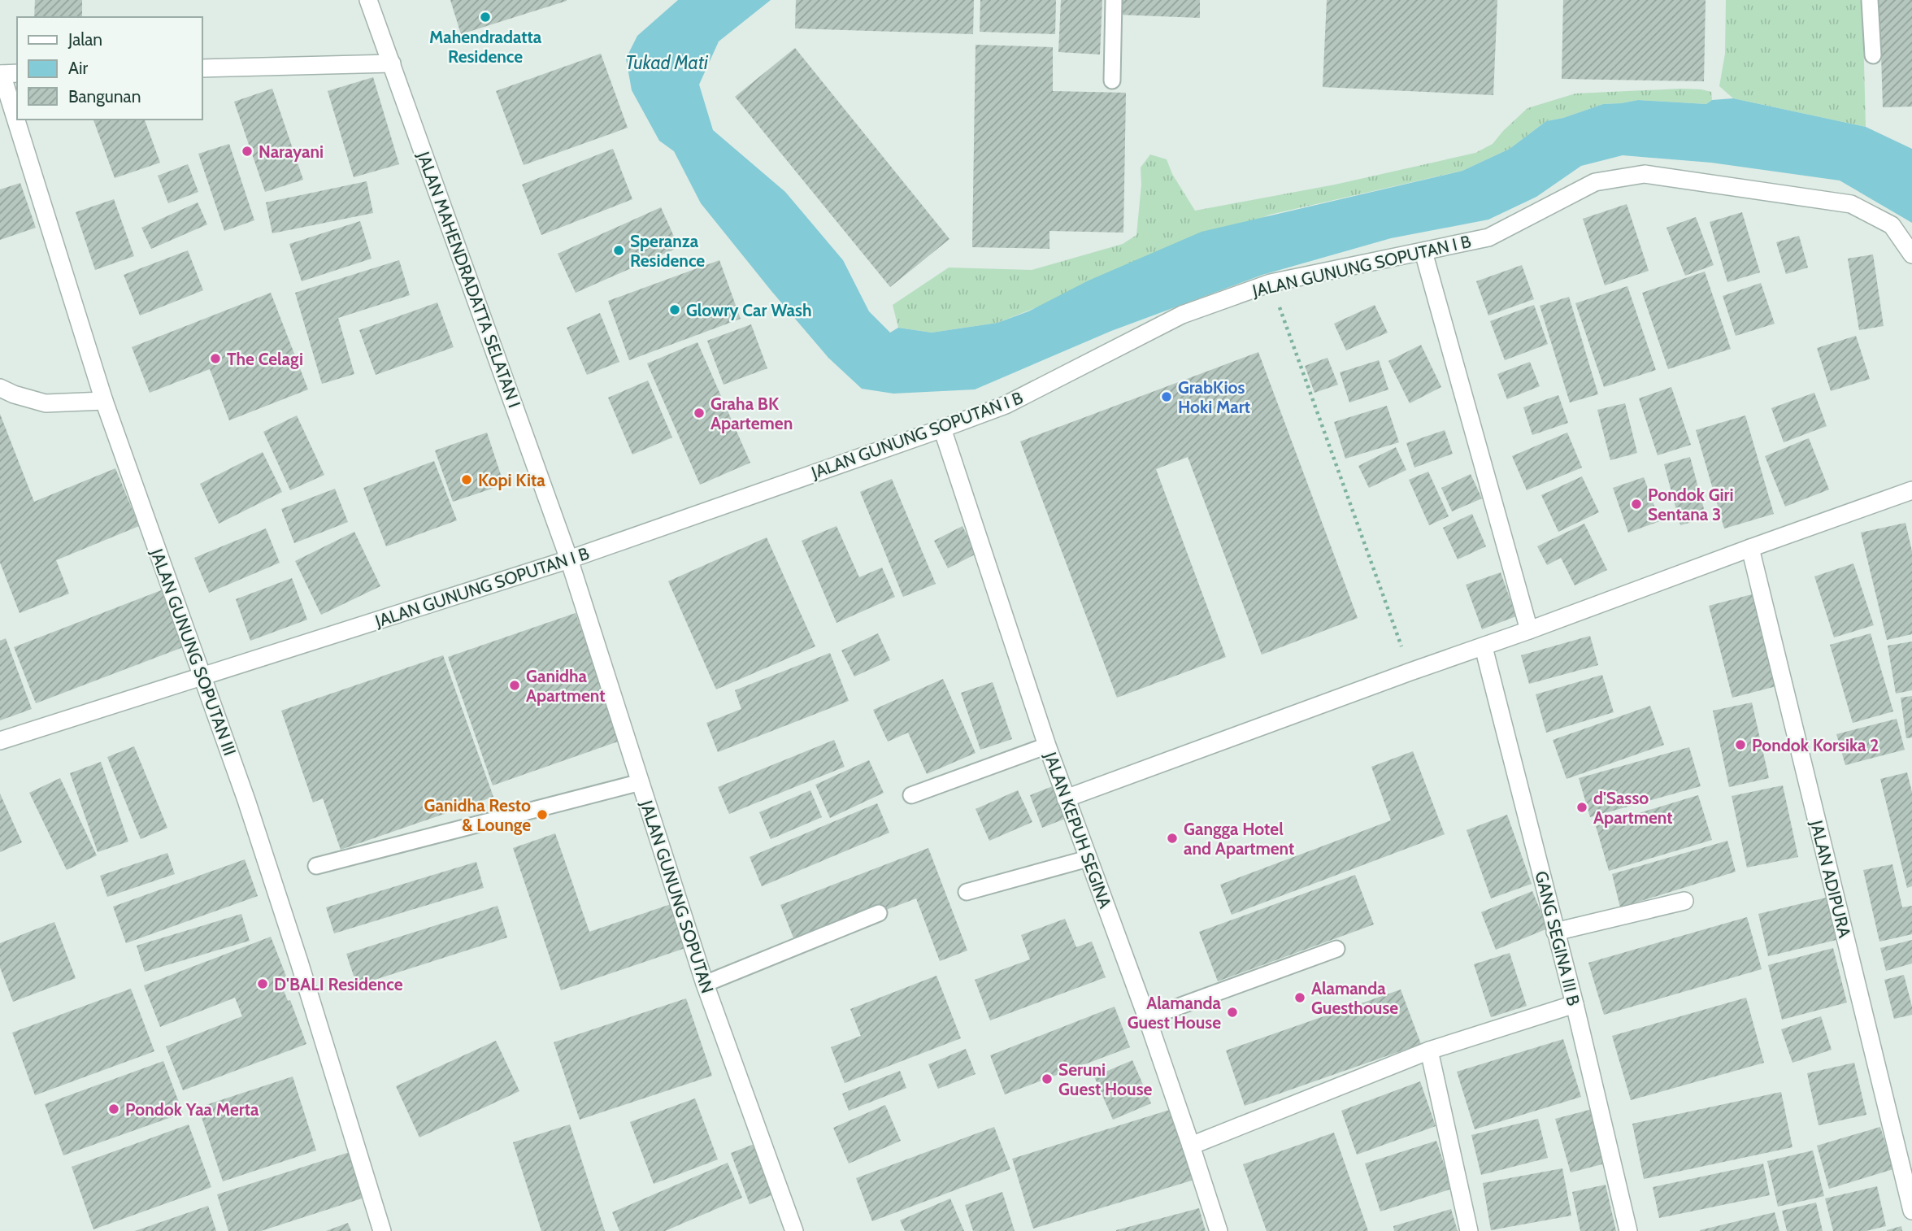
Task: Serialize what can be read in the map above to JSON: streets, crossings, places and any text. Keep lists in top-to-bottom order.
{
  "streets": {
    "street": [
      "JALAN GUNUNG SOPUTAN I B",
      "JALAN MAHENDRADATTA SELATAN I",
      "JALAN GUNUNG SOPUTAN III",
      "JALAN KEPUH SEGINA",
      "JALAN ADIPURA",
      "JALAN GUNUNG SOPUTAN",
      "GANG SEGINA III B"
    ]
  },
  "crossings": [
    ["JALAN GUNUNG SOPUTAN I B", "JALAN MAHENDRADATTA SELATAN I"],
    ["JALAN GUNUNG SOPUTAN I B", "JALAN GUNUNG SOPUTAN III"],
    ["JALAN GUNUNG SOPUTAN I B", "JALAN KEPUH SEGINA"],
    ["JALAN GUNUNG SOPUTAN I B", "JALAN GUNUNG SOPUTAN"],
    ["JALAN MAHENDRADATTA SELATAN I", "JALAN GUNUNG SOPUTAN"]
  ],
  "water": ["Tukad Mati"],
  "places": [
    "Mahendradatta Residence",
    "Narayani",
    "Speranza Residence",
    "Glowry Car Wash",
    "The Celagi",
    "GrabKios Hoki Mart",
    "Graha BK Apartemen",
    "Kopi Kita",
    "Pondok Giri Sentana 3",
    "Ganidha Apartment",
    "Pondok Korsika 2",
    "d'Sasso Apartment",
    "Ganidha Resto & Lounge",
    "Gangga Hotel and Apartment",
    "D'BALI Residence",
    "Alamanda Guesthouse",
    "Alamanda Guest House",
    "Seruni Guest House",
    "Pondok Yaa Merta"
  ],
  "legend": ["Jalan", "Air", "Bangunan"]
}
